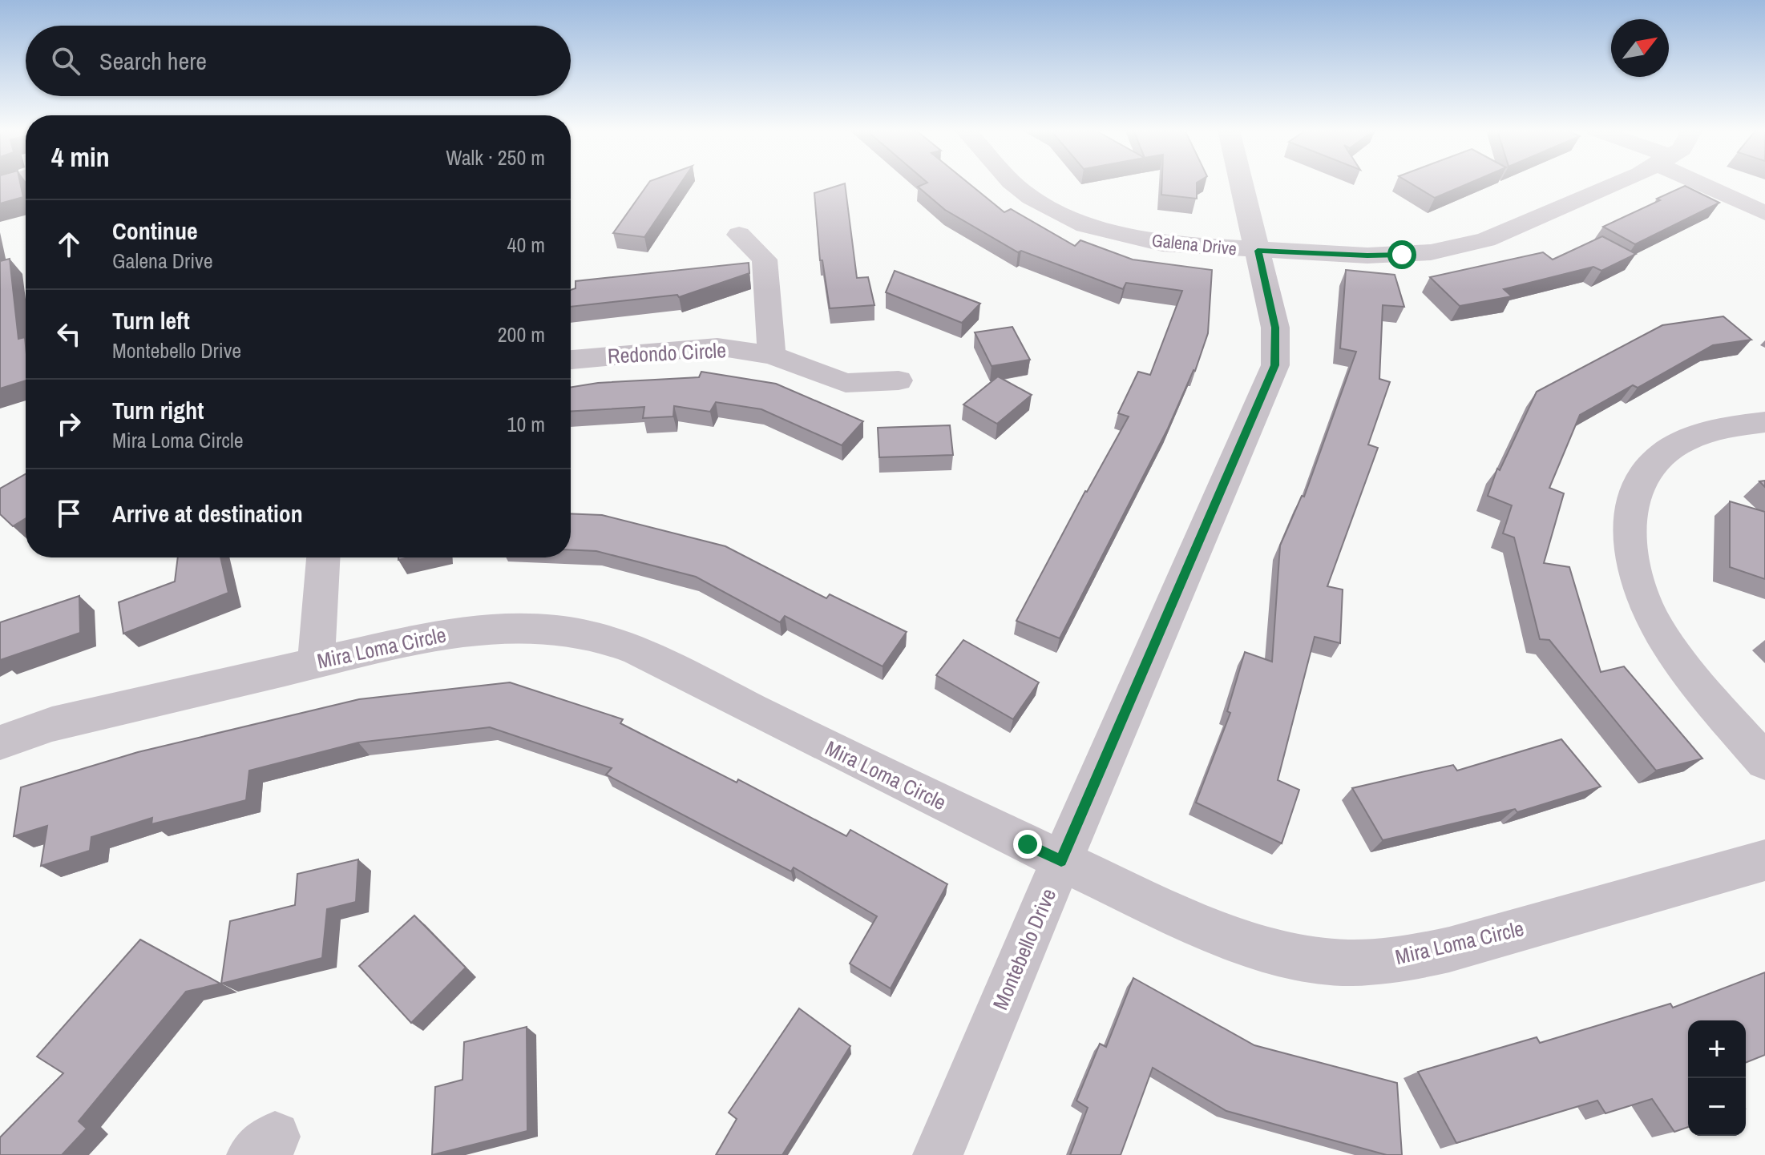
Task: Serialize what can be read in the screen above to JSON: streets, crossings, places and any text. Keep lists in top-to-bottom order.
{
  "streets": {
    "street": [
      "Galena Drive",
      "Redondo Circle",
      "Mira Loma Circle",
      "Montebello Drive"
    ]
  },
  "crossings": [
    ["Galena Drive", "Montebello Drive"],
    ["Mira Loma Circle", "Montebello Drive"]
  ],
  "north": "top right",
  "page": {
    "search": "Search here",
    "heading": ["4 min", "Walk · 250 m"],
    "list": [
      ["Continue", "Galena Drive", "40 m"],
      ["Turn left", "Montebello Drive", "200 m"],
      ["Turn right", "Mira Loma Circle", "10 m"],
      "Arrive at destination"
    ],
    "map_buttons": ["+", "−"]
  }
}
